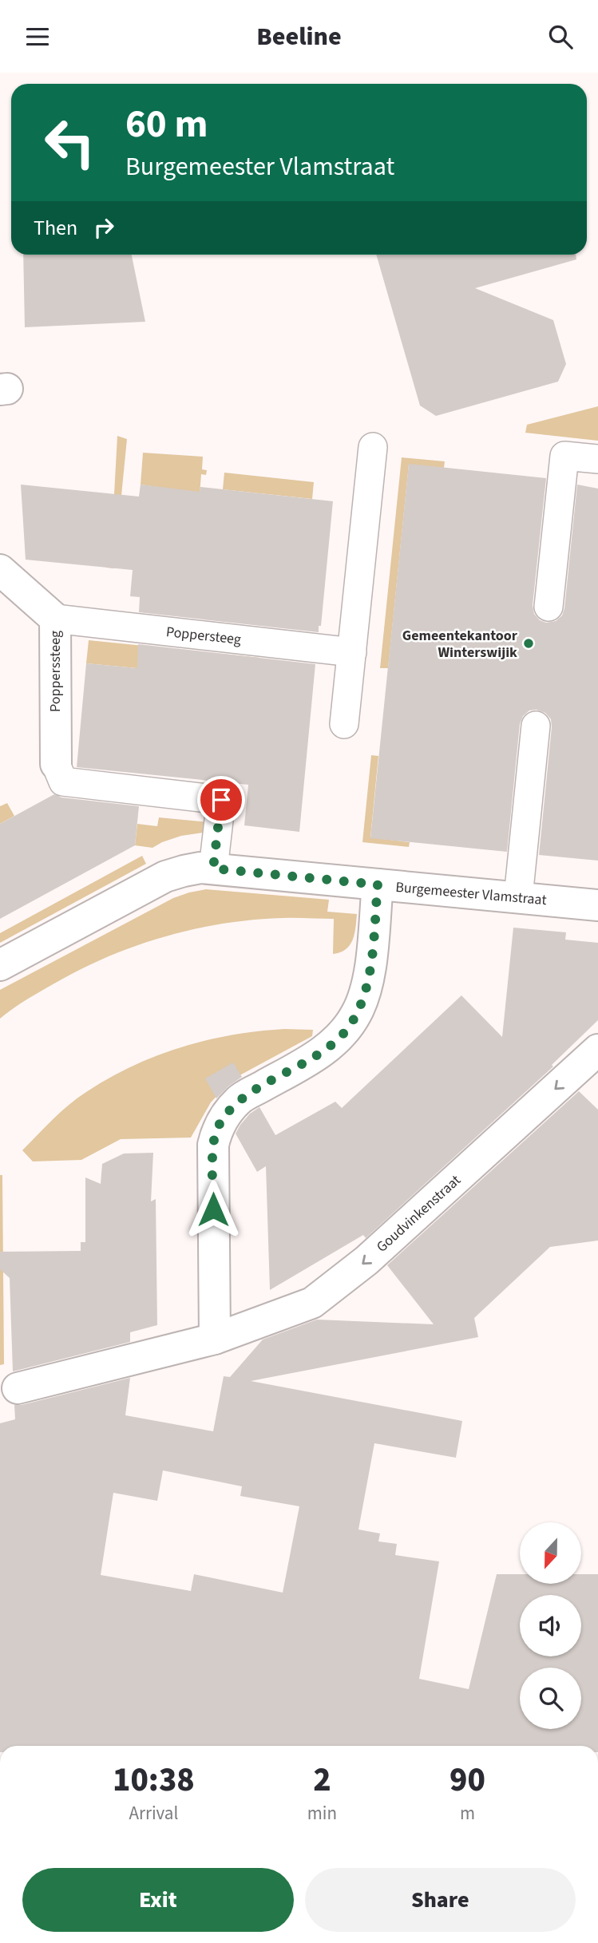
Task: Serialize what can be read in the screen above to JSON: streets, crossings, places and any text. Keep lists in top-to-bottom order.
{
  "streets": {
    "street": [
      "Poppersteeg",
      "Popperssteeg",
      "Burgemeester Vlamstraat",
      "Goudvinkenstraat"
    ]
  },
  "crossings": [
    ["Poppersteeg", "Popperssteeg"]
  ],
  "one_way": ["Goudvinkenstraat"],
  "places": ["Gemeentekantoor Winterswijik"],
  "north": "bottom",
  "page": {
    "header": "Beeline",
    "turn": ["60 m", "Burgemeester Vlamstraat"],
    "then": "Then",
    "eta": [
      "10:38",
      "Arrival",
      "2",
      "min",
      "90",
      "m"
    ],
    "buttons": ["Exit", "Share"]
  }
}
